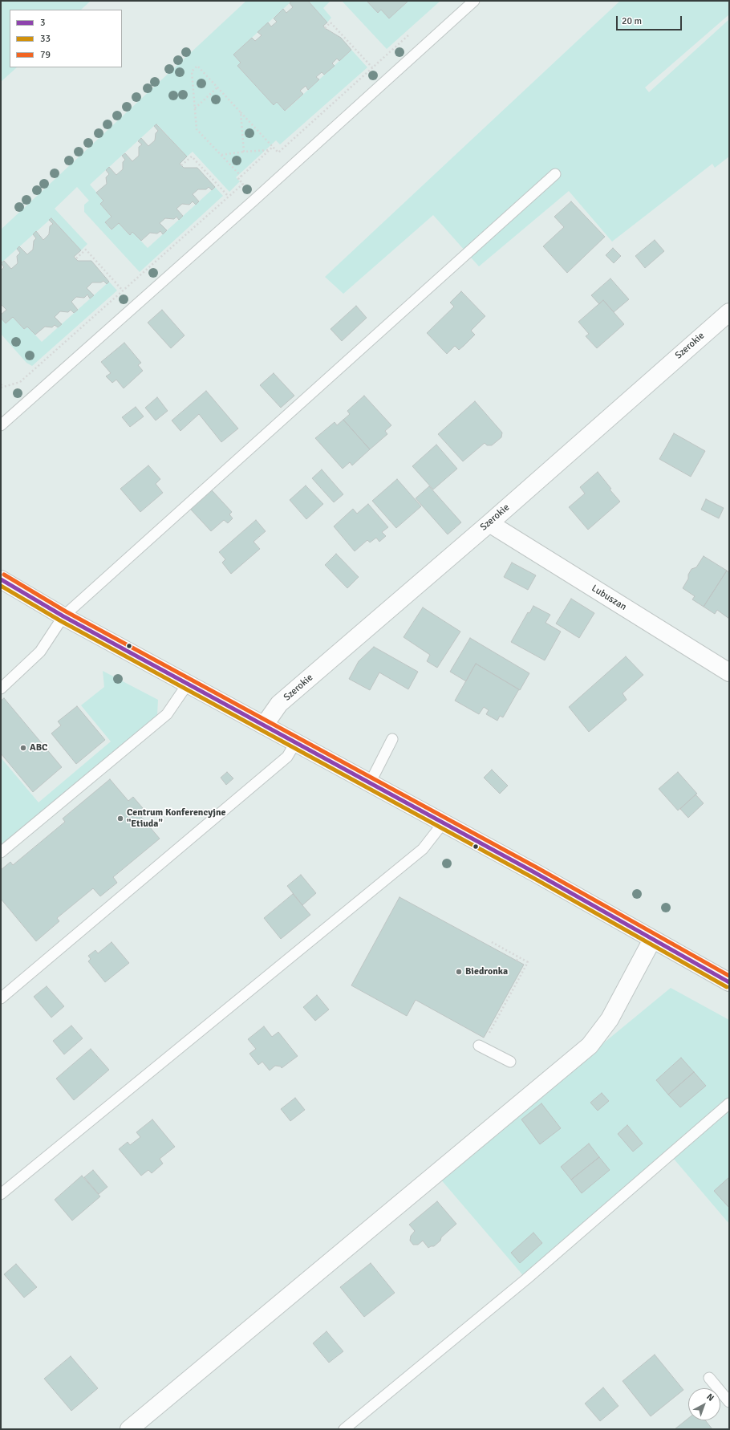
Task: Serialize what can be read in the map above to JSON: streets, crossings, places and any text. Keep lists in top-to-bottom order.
{
  "streets": {
    "street": ["Szerokie", "Lubuszan"]
  },
  "crossings": [
    ["Szerokie", "Lubuszan"]
  ],
  "places": ["ABC", "Centrum Konferencyjne \"Etiuda\"", "Biedronka"],
  "lines": ["transit line 79", "transit line 3", "transit line 33"],
  "legend": ["3", "33", "79"],
  "scale_bar": "20 m",
  "north": "top right"
}
